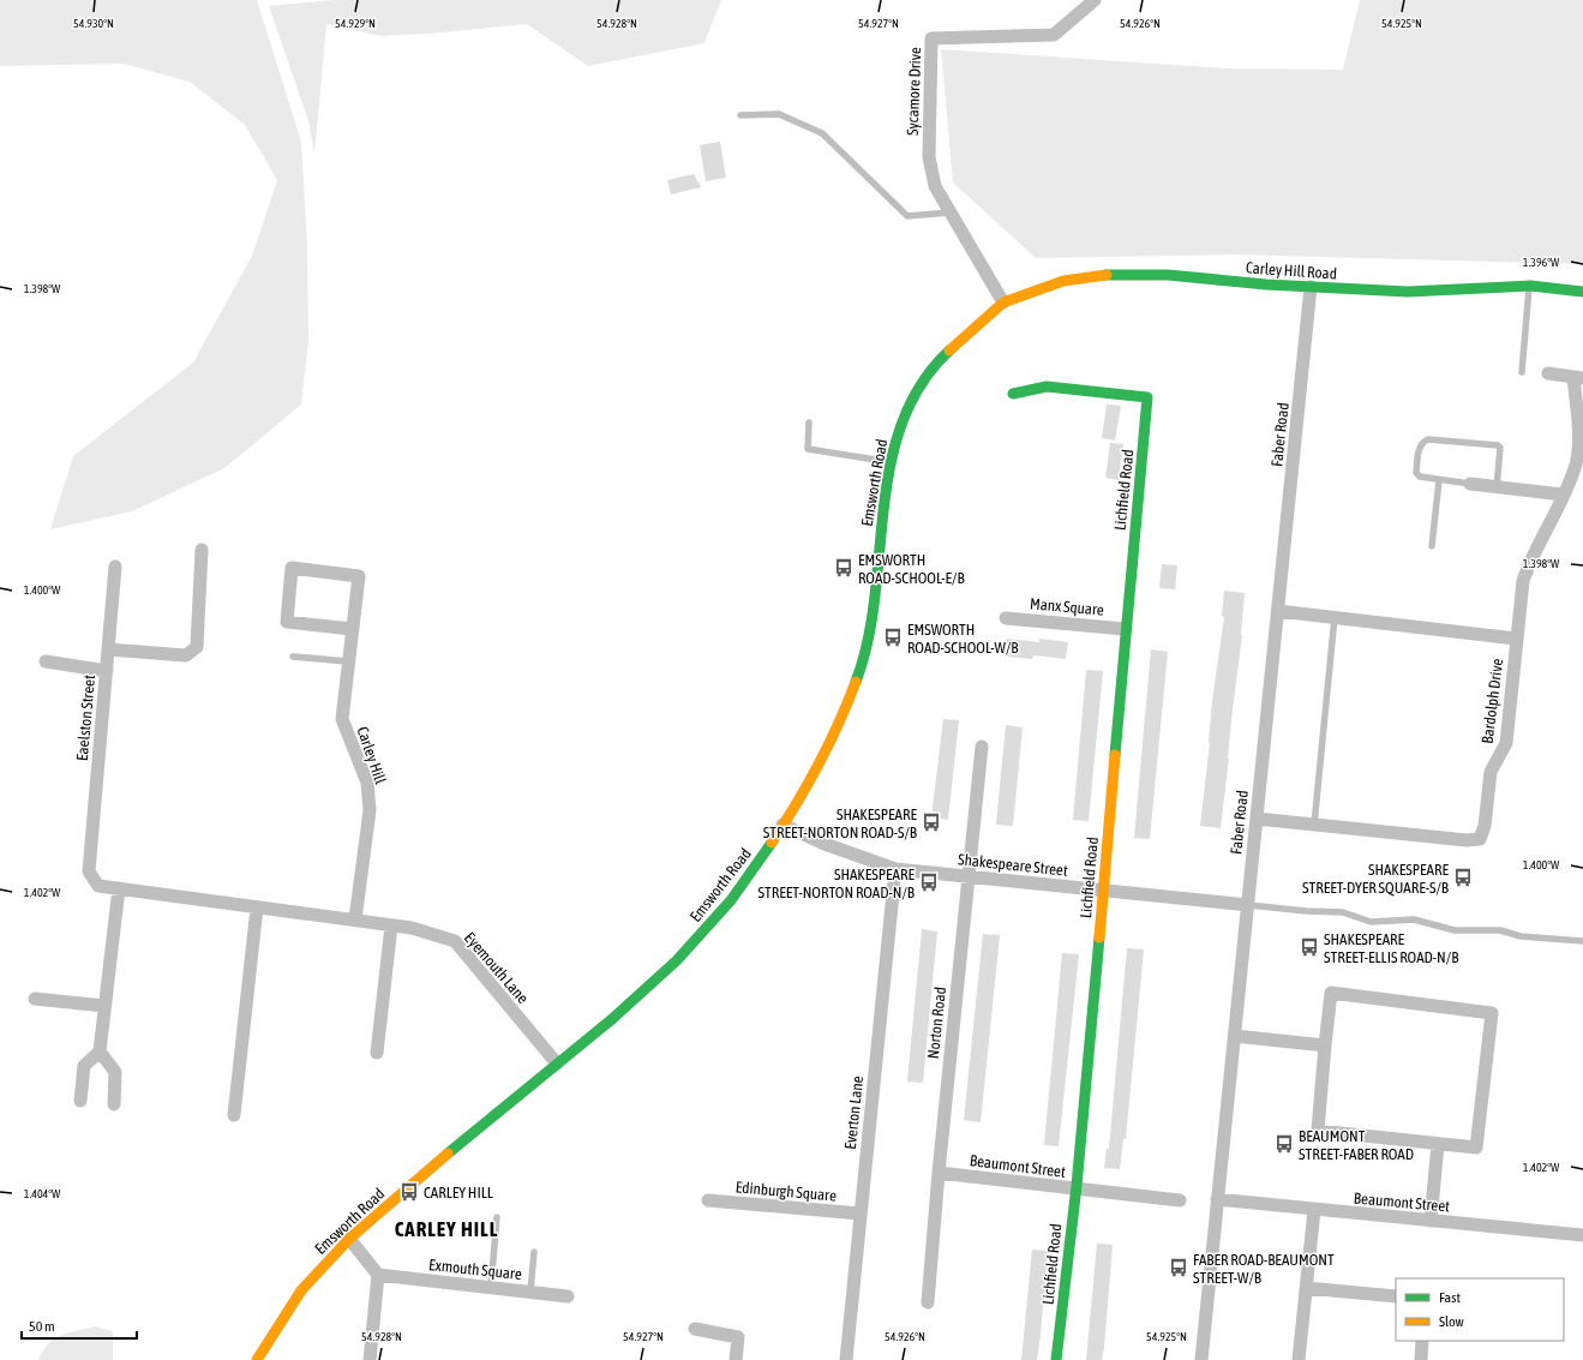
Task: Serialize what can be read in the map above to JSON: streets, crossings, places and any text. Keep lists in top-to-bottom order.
{
  "streets": {
    "street": [
      "Sycamore Drive",
      "Carley Hill Road",
      "Faber Road",
      "Emsworth Road",
      "Lichfield Road",
      "Manx Square",
      "Bardolph Drive",
      "Eaelston Street",
      "Carley Hill",
      "Shakespeare Street",
      "Eyemouth Lane",
      "Norton Road",
      "Everton Lane",
      "Beaumont Street",
      "Edinburgh Square",
      "Exmouth Square"
    ]
  },
  "crossings": [
    ["Sycamore Drive", "Carley Hill Road"],
    ["Sycamore Drive", "Emsworth Road"],
    ["Carley Hill Road", "Faber Road"],
    ["Carley Hill Road", "Emsworth Road"],
    ["Faber Road", "Bardolph Drive"],
    ["Faber Road", "Shakespeare Street"],
    ["Faber Road", "Beaumont Street"],
    ["Emsworth Road", "Shakespeare Street"],
    ["Emsworth Road", "Eyemouth Lane"],
    ["Lichfield Road", "Manx Square"],
    ["Lichfield Road", "Shakespeare Street"],
    ["Lichfield Road", "Beaumont Street"],
    ["Eaelston Street", "Eyemouth Lane"],
    ["Carley Hill", "Eyemouth Lane"],
    ["Shakespeare Street", "Norton Road"],
    ["Shakespeare Street", "Everton Lane"],
    ["Norton Road", "Beaumont Street"],
    ["Everton Lane", "Edinburgh Square"]
  ],
  "districts": ["CARLEY HILL"],
  "places": {
    "bus stop": [
      "EMSWORTH ROAD-SCHOOL-E/B",
      "EMSWORTH ROAD-SCHOOL-W/B",
      "SHAKESPEARE STREET-NORTON ROAD-S/B",
      "SHAKESPEARE STREET-DYER SQUARE-S/B",
      "SHAKESPEARE STREET-NORTON ROAD-N/B",
      "SHAKESPEARE STREET-ELLIS ROAD-N/B",
      "BEAUMONT STREET-FABER ROAD",
      "CARLEY HILL",
      "FABER ROAD-BEAUMONT STREET-W/B"
    ]
  },
  "legend": ["Fast", "Slow"],
  "scale_bar": "50 m",
  "coordinates": [
    "54.930°N",
    "54.929°N",
    "54.928°N",
    "54.927°N",
    "54.926°N",
    "54.925°N",
    "1.396°W",
    "1.398°W",
    "1.400°W",
    "1.402°W",
    "1.404°W"
  ]
}
